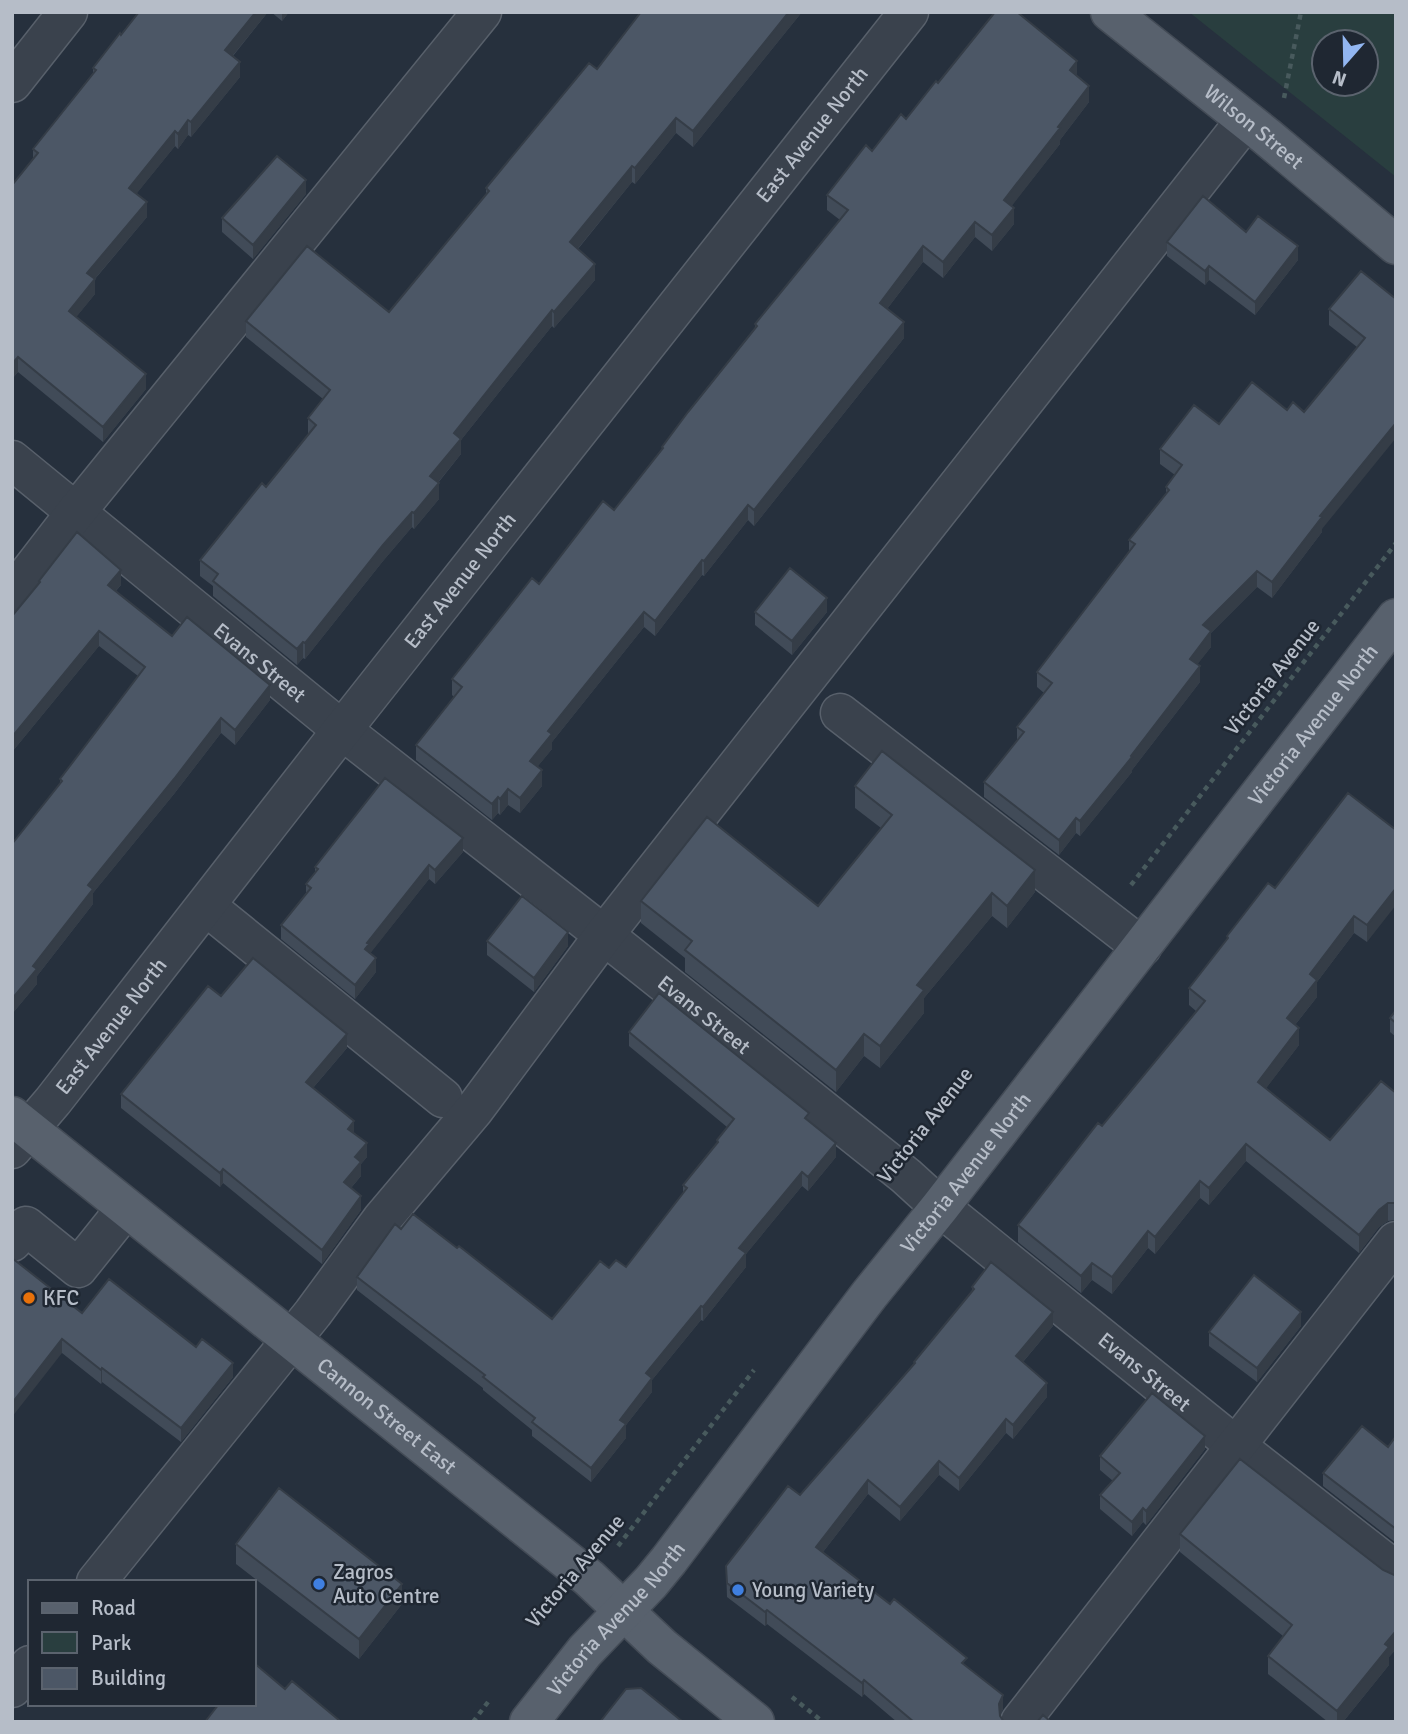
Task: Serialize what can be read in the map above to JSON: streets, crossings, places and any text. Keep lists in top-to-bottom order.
{
  "streets": {
    "main road": ["Wilson Street", "Victoria Avenue North", "Cannon Street East"],
    "street": ["East Avenue North", "Evans Street"],
    "path": ["Victoria Avenue"]
  },
  "crossings": [
    ["East Avenue North", "Evans Street"],
    ["East Avenue North", "Cannon Street East"],
    ["Evans Street", "Victoria Avenue North"],
    ["Victoria Avenue", "Cannon Street East"],
    ["Victoria Avenue North", "Cannon Street East"]
  ],
  "places": ["KFC", "Zagros Auto Centre", "Young Variety"],
  "legend": ["Road", "Park", "Building"],
  "north": "bottom"
}
